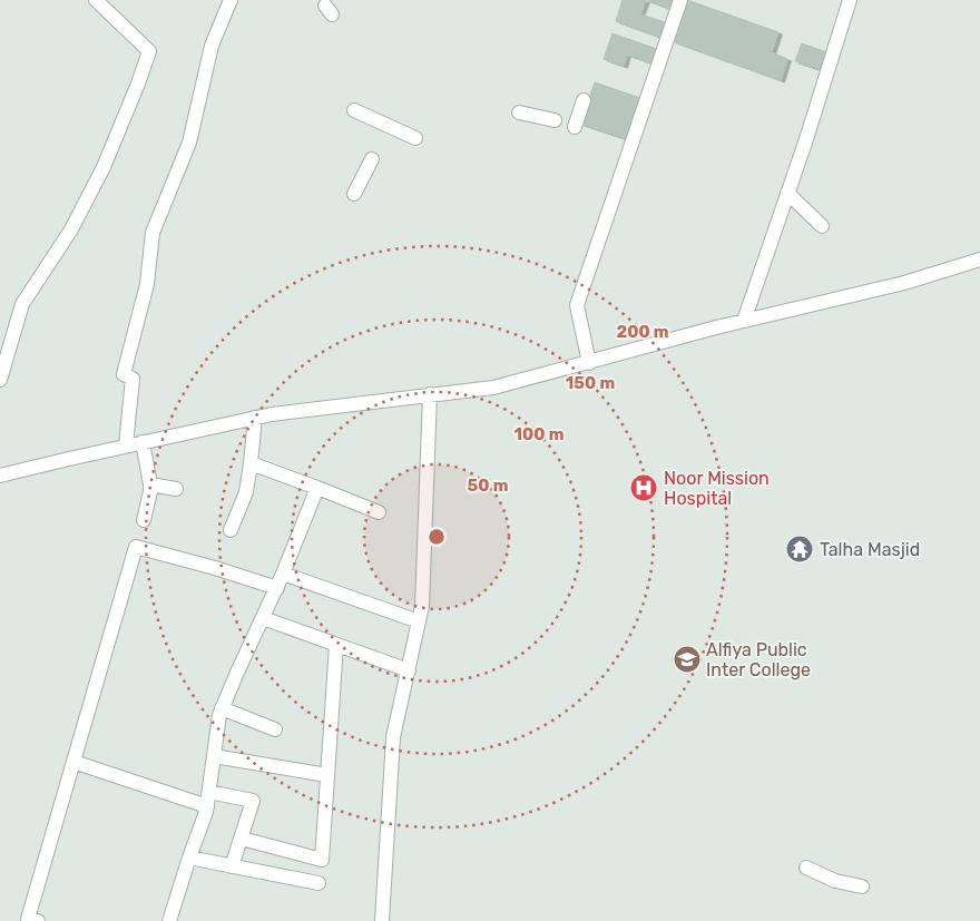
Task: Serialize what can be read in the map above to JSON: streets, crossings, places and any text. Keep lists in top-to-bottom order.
{
  "places": {
    "hospital": ["Noor Mission Hospital"],
    "temple": ["Talha Masjid"],
    "school or university": ["Alfiya Public Inter College"]
  },
  "rings": [
    "200 m",
    "150 m",
    "100 m",
    "50 m"
  ]
}
